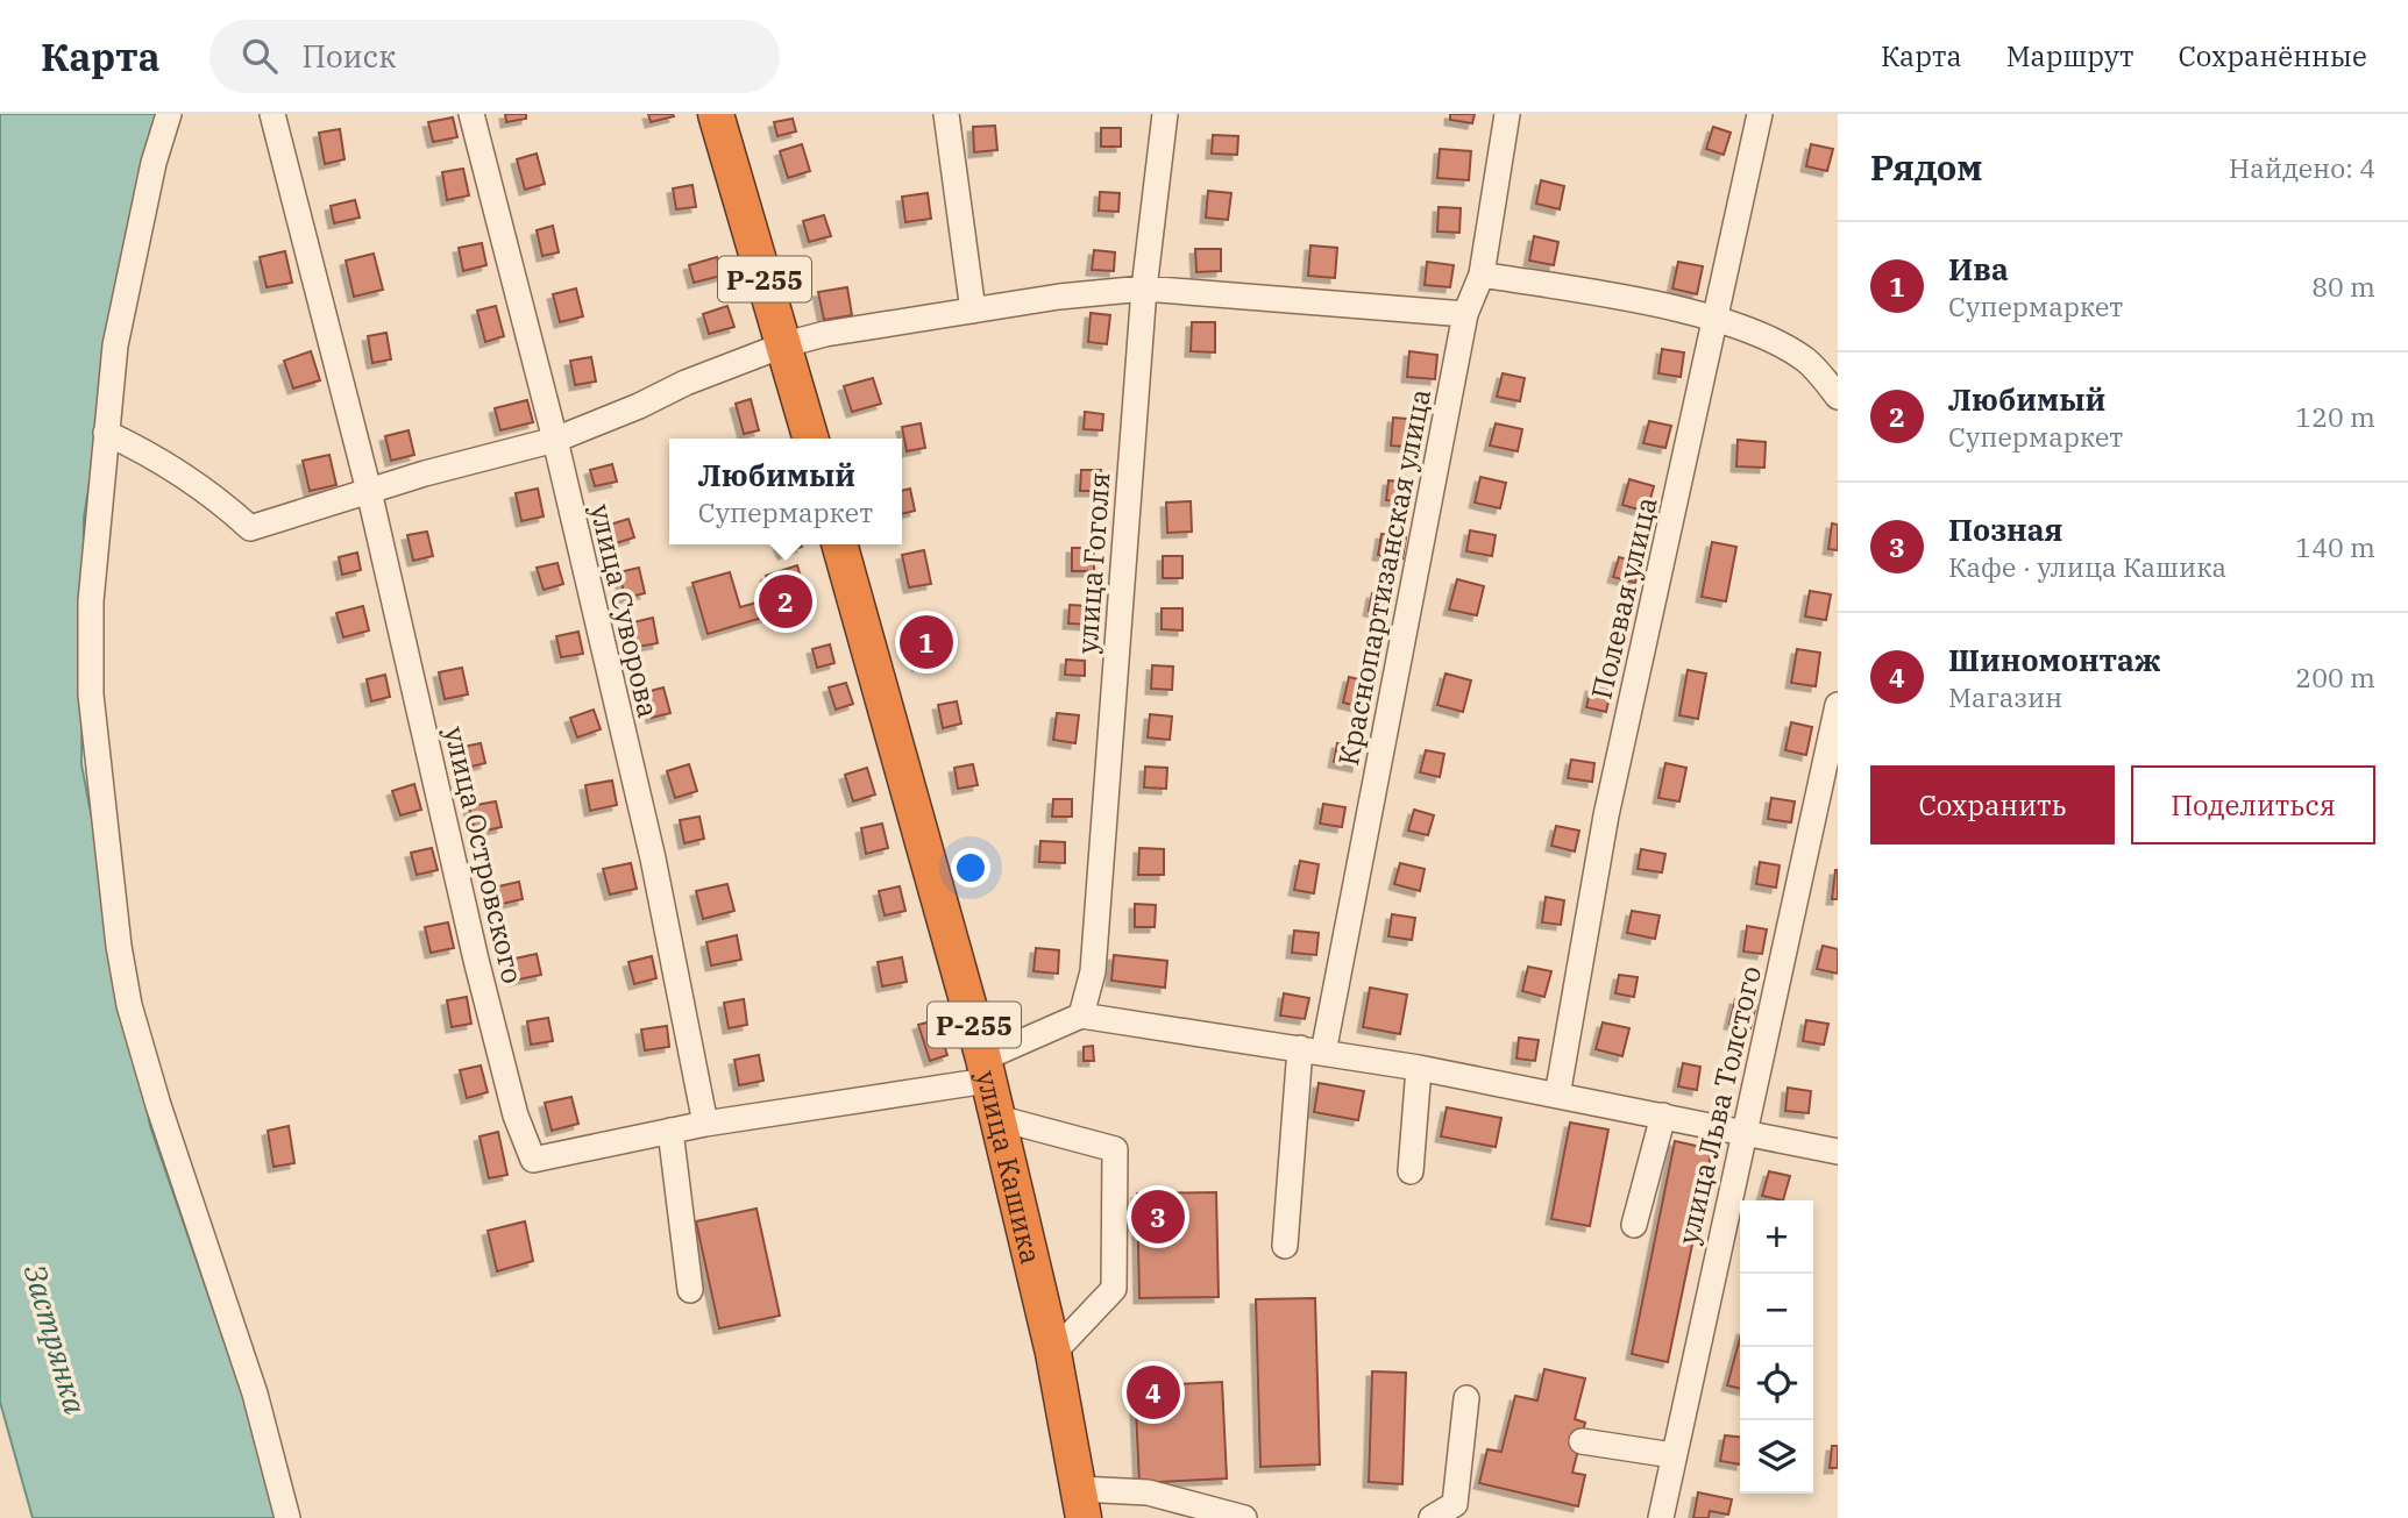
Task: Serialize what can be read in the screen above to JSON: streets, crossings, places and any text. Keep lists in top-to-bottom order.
{
  "streets": {
    "highway": ["Р-255", "улица Кашика"],
    "street": [
      "улица Гоголя",
      "Краснопартизанская улица",
      "Полевая улица",
      "улица Суворова",
      "улица Островского",
      "улица Льва Толстого"
    ]
  },
  "crossings": [
    ["улица Гоголя", "улица Островского"],
    ["улица Суворова", "улица Островского"],
    ["улица Островского", "улица Кашика"]
  ],
  "water": ["Застрянка"],
  "page": {
    "header": "Карта",
    "search": "Поиск",
    "nav": ["Карта", "Маршрут", "Сохранённые"],
    "heading": ["Рядом", "Найдено: 4"],
    "list": [
      {
        "mark": "1",
        "name": "Ива",
        "note": "Супермаркет",
        "value": "80 m"
      },
      {
        "mark": "2",
        "name": "Любимый",
        "note": "Супермаркет",
        "value": "120 m"
      },
      {
        "mark": "3",
        "name": "Позная",
        "note": "Кафе · улица Кашика",
        "value": "140 m"
      },
      {
        "mark": "4",
        "name": "Шиномонтаж",
        "note": "Магазин",
        "value": "200 m"
      }
    ],
    "popup": ["Любимый", "Супермаркет"],
    "pins": [
      "2",
      "1",
      "3",
      "4"
    ],
    "buttons": ["Сохранить", "Поделиться"],
    "map_buttons": ["+", "−"]
  }
}
